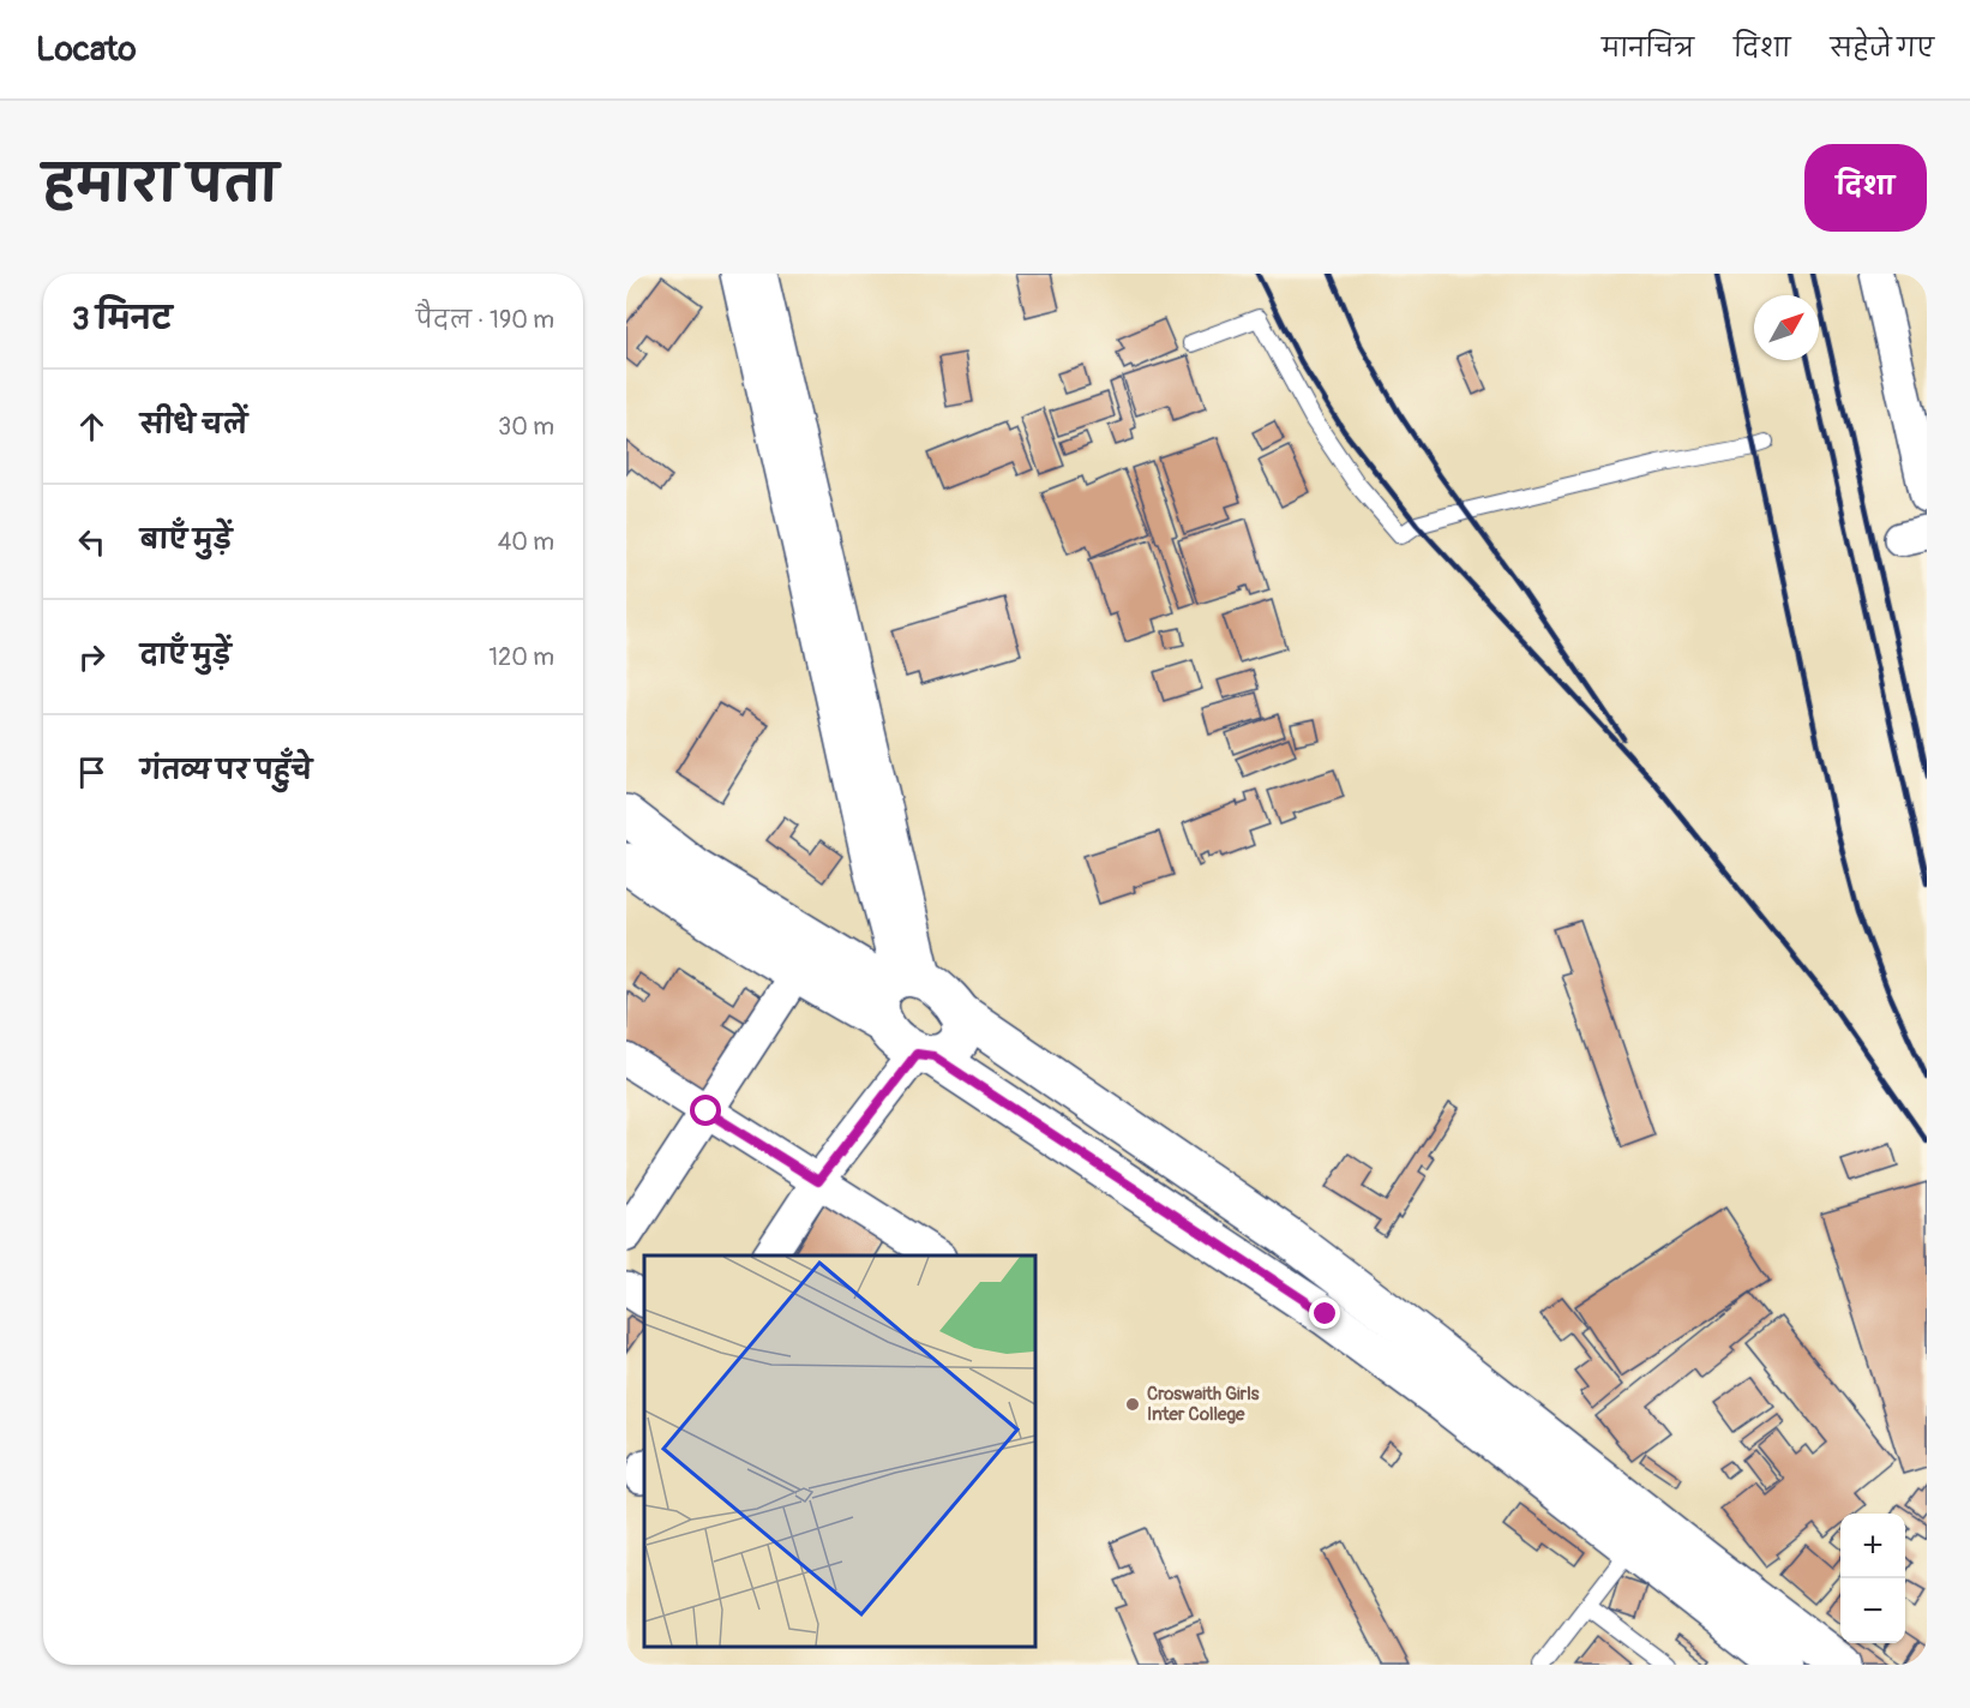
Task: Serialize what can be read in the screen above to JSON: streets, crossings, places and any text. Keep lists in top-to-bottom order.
{
  "places": ["Croswaith Girls Inter College"],
  "north": "top right",
  "page": {
    "header": "Locato",
    "nav": ["मानचित्र", "दिशा", "सहेजे गए"],
    "title": "हमारा पता",
    "buttons": "दिशा",
    "heading": ["3 मिनट", "पैदल · 190 m"],
    "list": [
      ["सीधे चलें", "30 m"],
      ["बाएँ मुड़ें", "40 m"],
      ["दाएँ मुड़ें", "120 m"],
      "गंतव्य पर पहुँचे"
    ],
    "map_buttons": ["+", "−"]
  }
}
